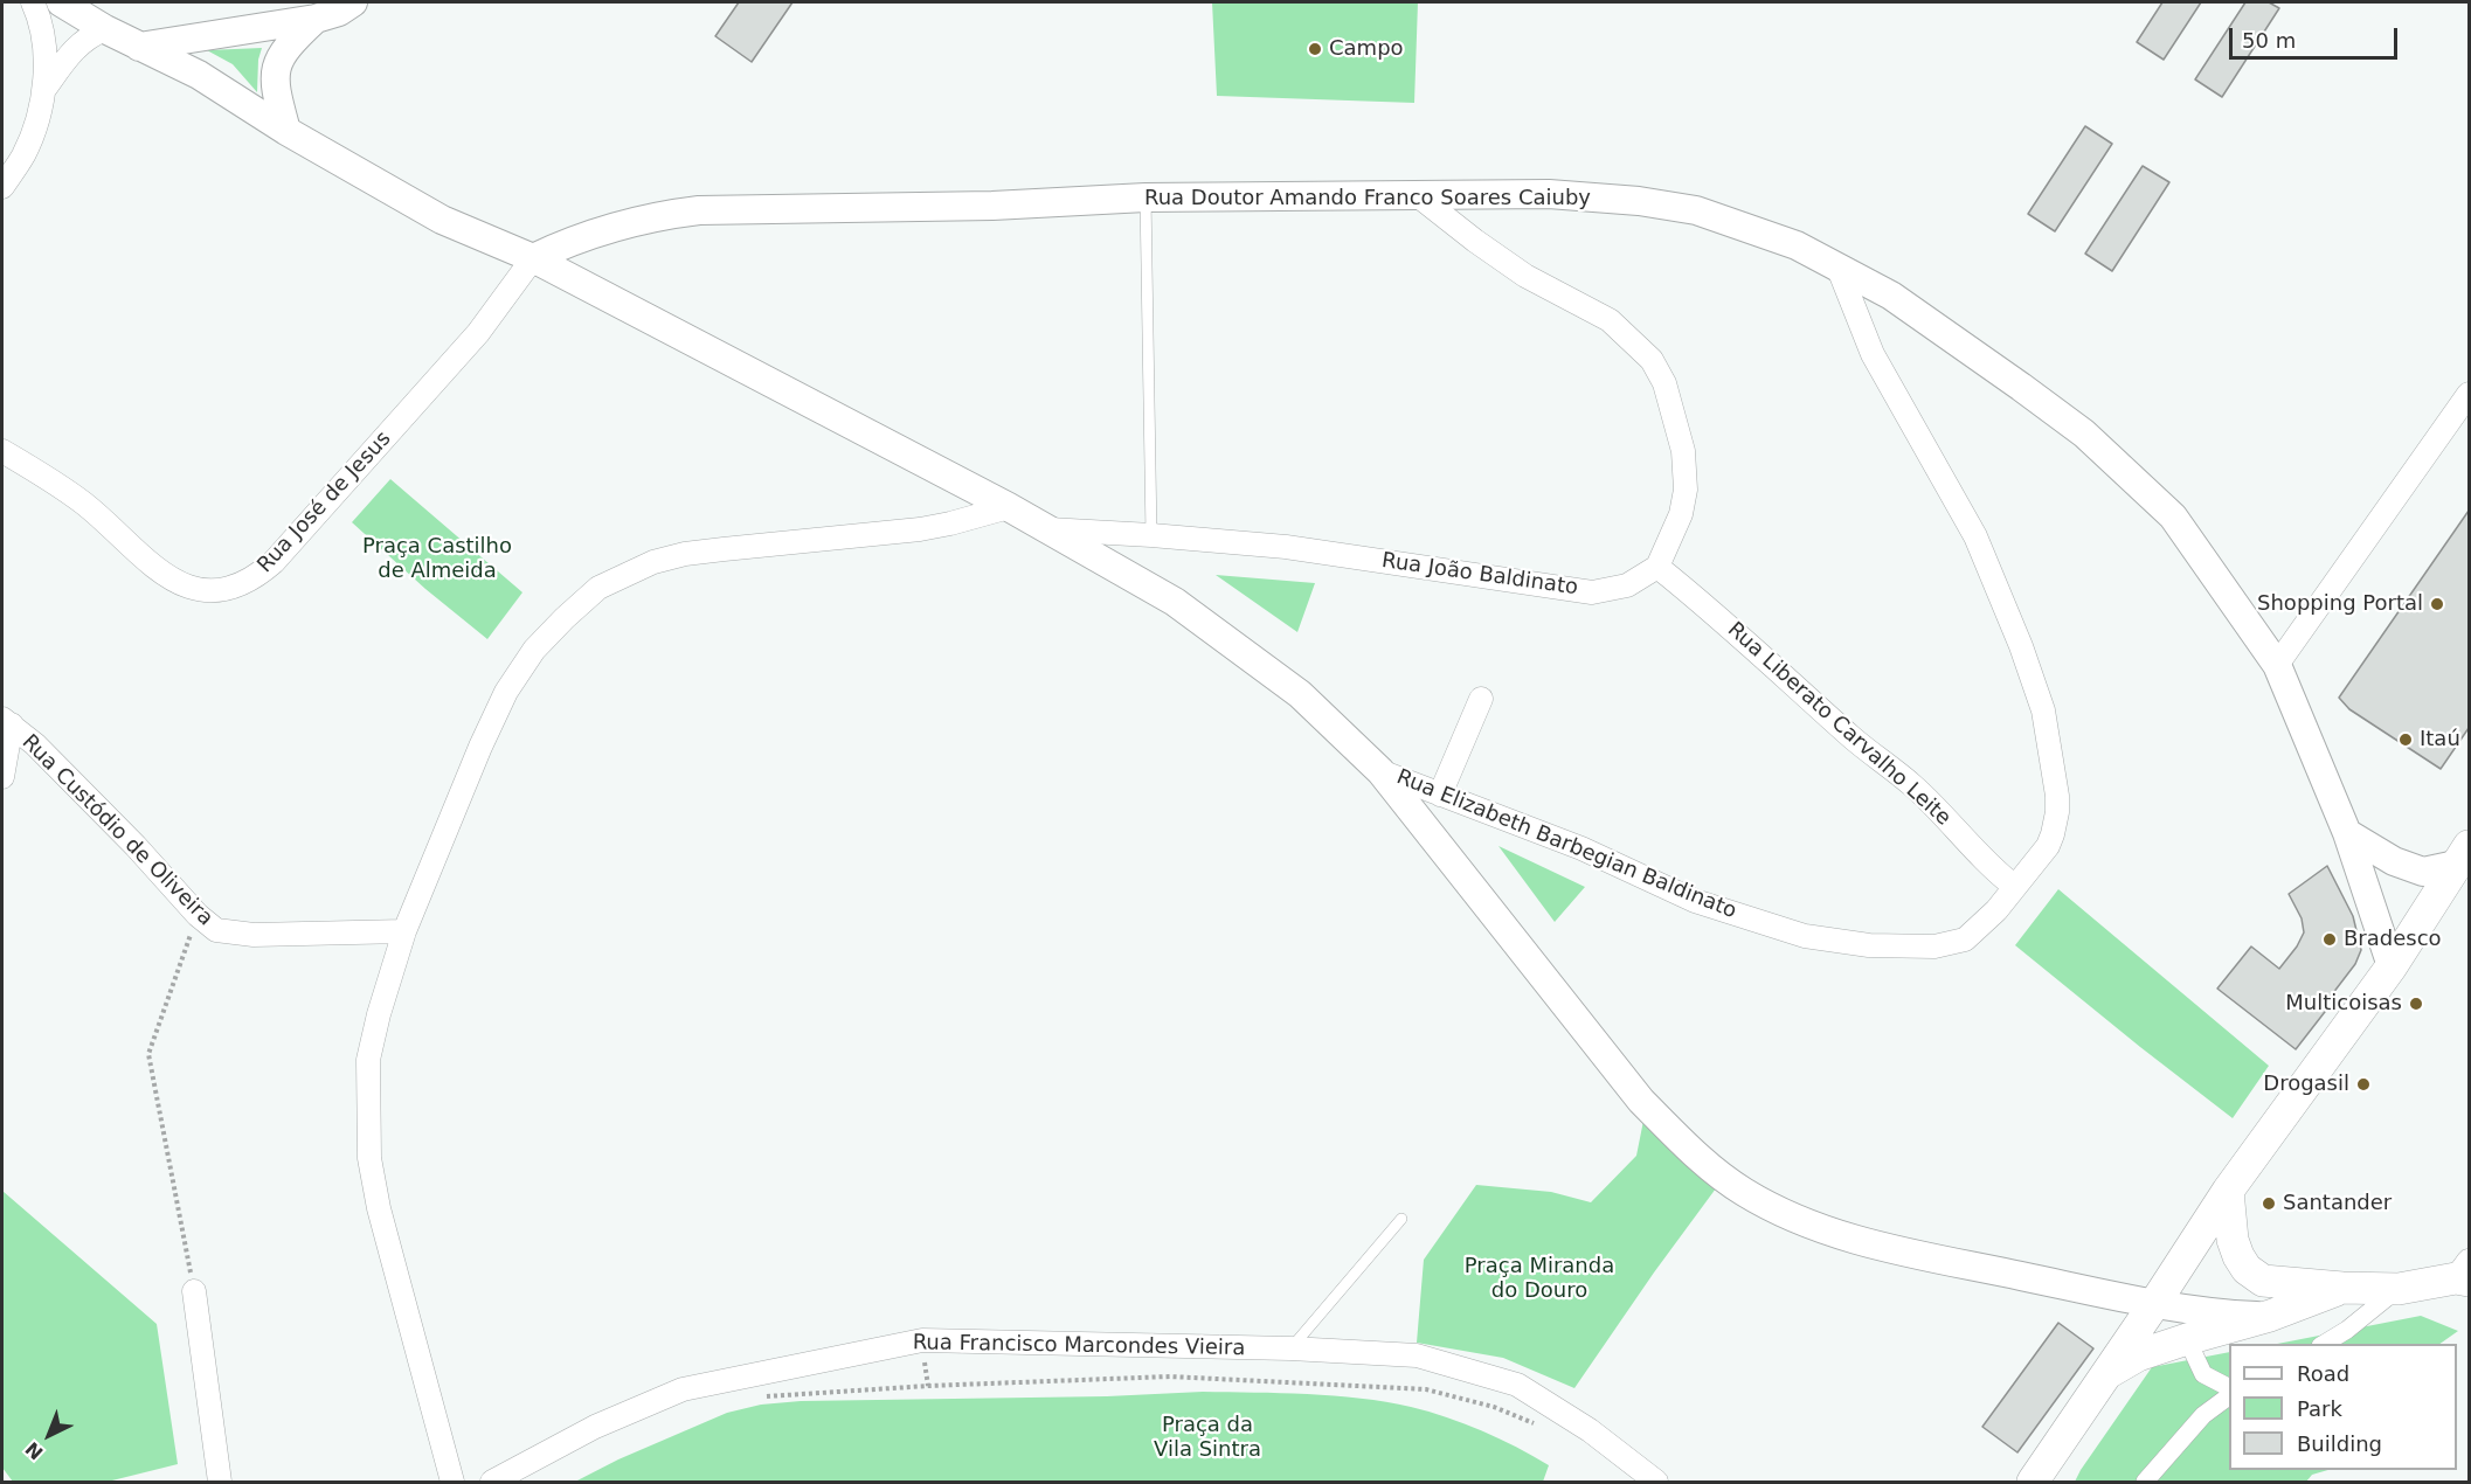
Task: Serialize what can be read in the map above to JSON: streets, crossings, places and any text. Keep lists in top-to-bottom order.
{
  "streets": {
    "street": [
      "Rua Doutor Amando Franco Soares Caiuby",
      "Rua José de Jesus",
      "Rua João Baldinato",
      "Rua Liberato Carvalho Leite",
      "Rua Custódio de Oliveira",
      "Rua Elizabeth Barbegian Baldinato",
      "Rua Francisco Marcondes Vieira"
    ]
  },
  "crossings": [
    ["Rua Doutor Amando Franco Soares Caiuby", "Rua José de Jesus"],
    ["Rua Doutor Amando Franco Soares Caiuby", "Rua Elizabeth Barbegian Baldinato"],
    ["Rua João Baldinato", "Rua Liberato Carvalho Leite"],
    ["Rua Liberato Carvalho Leite", "Rua Elizabeth Barbegian Baldinato"]
  ],
  "parks": ["Praça Castilho de Almeida", "Praça Miranda do Douro", "Praça da Vila Sintra"],
  "places": [
    "Campo",
    "Shopping Portal",
    "Itaú",
    "Bradesco",
    "Multicoisas",
    "Drogasil",
    "Santander"
  ],
  "legend": ["Road", "Park", "Building"],
  "scale_bar": "50 m",
  "north": "bottom left"
}
